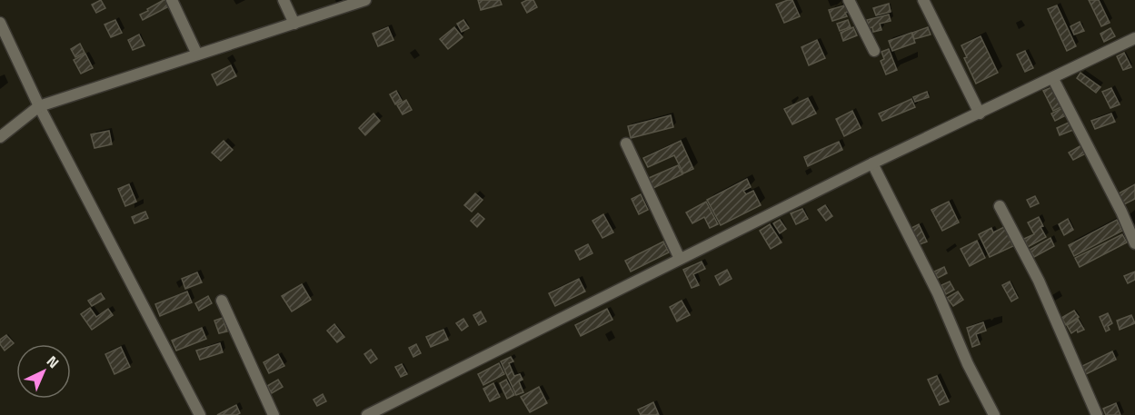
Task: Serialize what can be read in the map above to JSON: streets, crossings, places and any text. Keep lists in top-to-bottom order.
{
  "north": "top right"
}
